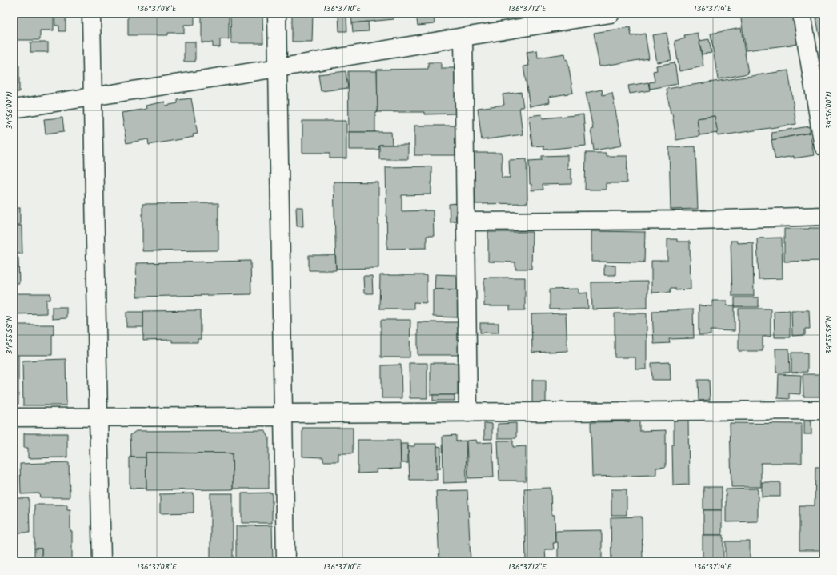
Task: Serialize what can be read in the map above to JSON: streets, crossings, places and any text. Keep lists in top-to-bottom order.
{
  "coordinates": [
    "136°37'08\"E",
    "136°37'10\"E",
    "136°37'12\"E",
    "136°37'14\"E",
    "34°56'00\"N",
    "34°55'58\"N"
  ]
}
